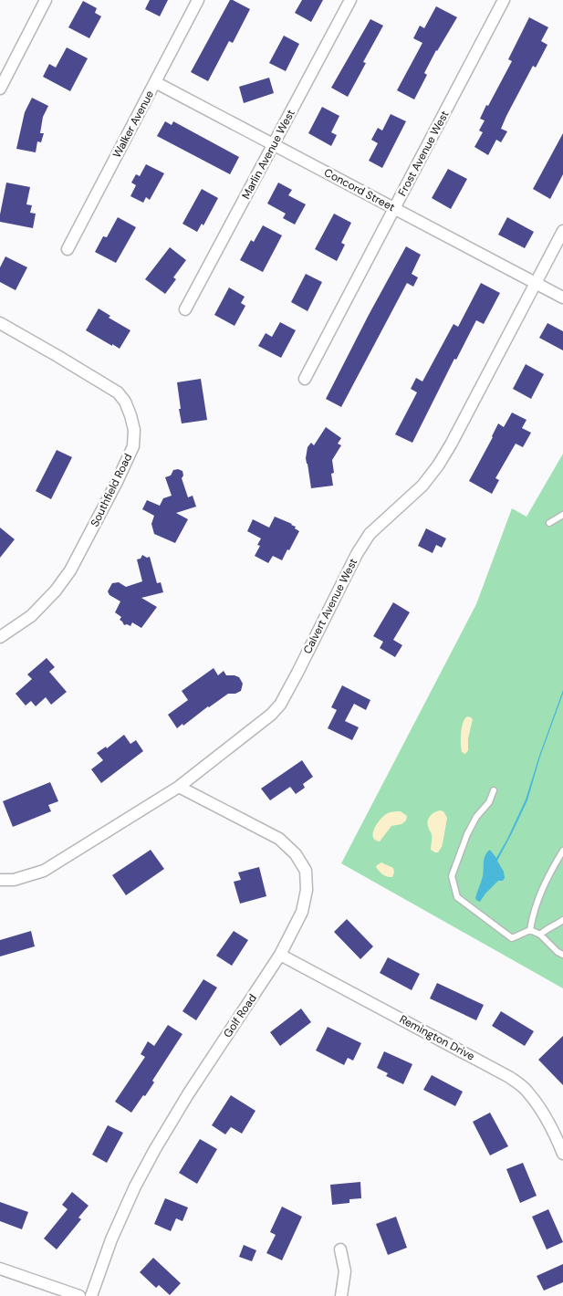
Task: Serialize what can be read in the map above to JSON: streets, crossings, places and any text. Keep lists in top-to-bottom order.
{
  "streets": {
    "street": [
      "Walker Avenue",
      "Frost Avenue West",
      "Marlin Avenue West",
      "Concord Street",
      "Southfield Road",
      "Calvert Avenue West",
      "Golf Road",
      "Remington Drive"
    ]
  },
  "crossings": [
    ["Walker Avenue", "Concord Street"],
    ["Frost Avenue West", "Concord Street"],
    ["Marlin Avenue West", "Concord Street"],
    ["Concord Street", "Calvert Avenue West"],
    ["Calvert Avenue West", "Golf Road"],
    ["Golf Road", "Remington Drive"]
  ]
}
